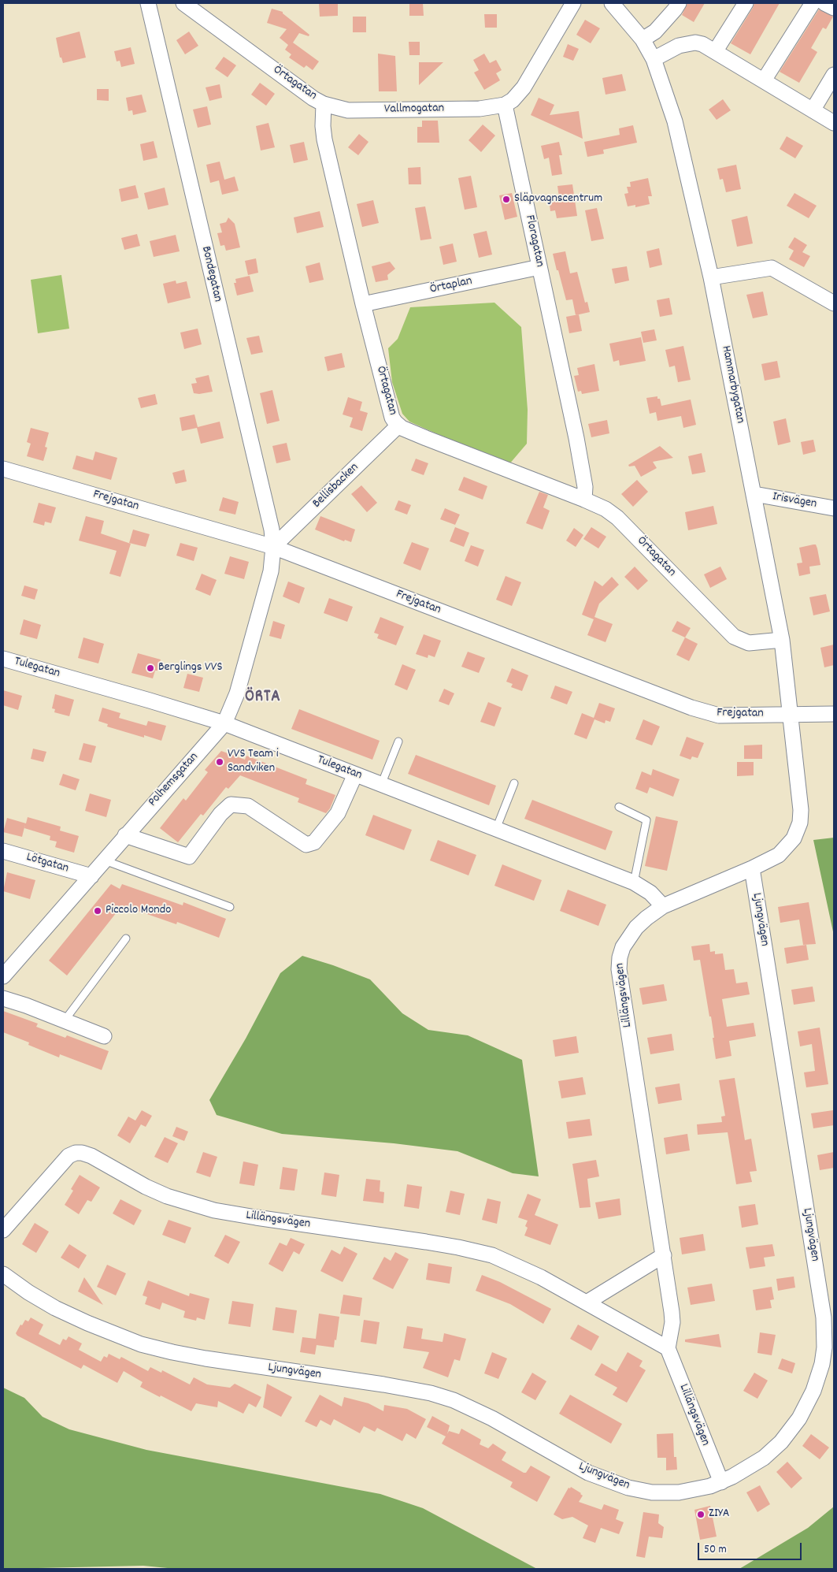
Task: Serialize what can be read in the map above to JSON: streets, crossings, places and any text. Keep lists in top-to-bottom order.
{
  "streets": {
    "street": [
      "Örtagatan",
      "Vallmogatan",
      "Floragatan",
      "Bondegatan",
      "Örtaplan",
      "Hammarbygatan",
      "Bellisbacken",
      "Frejgatan",
      "Irisvägen",
      "Tulegatan",
      "Polhemsgatan",
      "Lötgatan",
      "Ljungvägen",
      "Lillängsvägen"
    ]
  },
  "crossings": [
    ["Örtagatan", "Vallmogatan"],
    ["Örtagatan", "Floragatan"],
    ["Örtagatan", "Örtaplan"],
    ["Örtagatan", "Hammarbygatan"],
    ["Örtagatan", "Bellisbacken"],
    ["Vallmogatan", "Floragatan"],
    ["Floragatan", "Örtaplan"],
    ["Bondegatan", "Bellisbacken"],
    ["Bondegatan", "Frejgatan"],
    ["Bondegatan", "Polhemsgatan"],
    ["Hammarbygatan", "Frejgatan"],
    ["Hammarbygatan", "Irisvägen"],
    ["Hammarbygatan", "Lillängsvägen"],
    ["Bellisbacken", "Frejgatan"],
    ["Bellisbacken", "Polhemsgatan"],
    ["Frejgatan", "Polhemsgatan"],
    ["Frejgatan", "Lillängsvägen"],
    ["Tulegatan", "Polhemsgatan"],
    ["Tulegatan", "Lillängsvägen"],
    ["Polhemsgatan", "Lötgatan"],
    ["Ljungvägen", "Lillängsvägen"]
  ],
  "districts": ["ÖRTA"],
  "places": [
    "Släpvagnscentrum",
    "Berglings VVS",
    "VVS Team i Sandviken",
    "Piccolo Mondo",
    "ZIYA"
  ],
  "scale_bar": "50 m"
}
